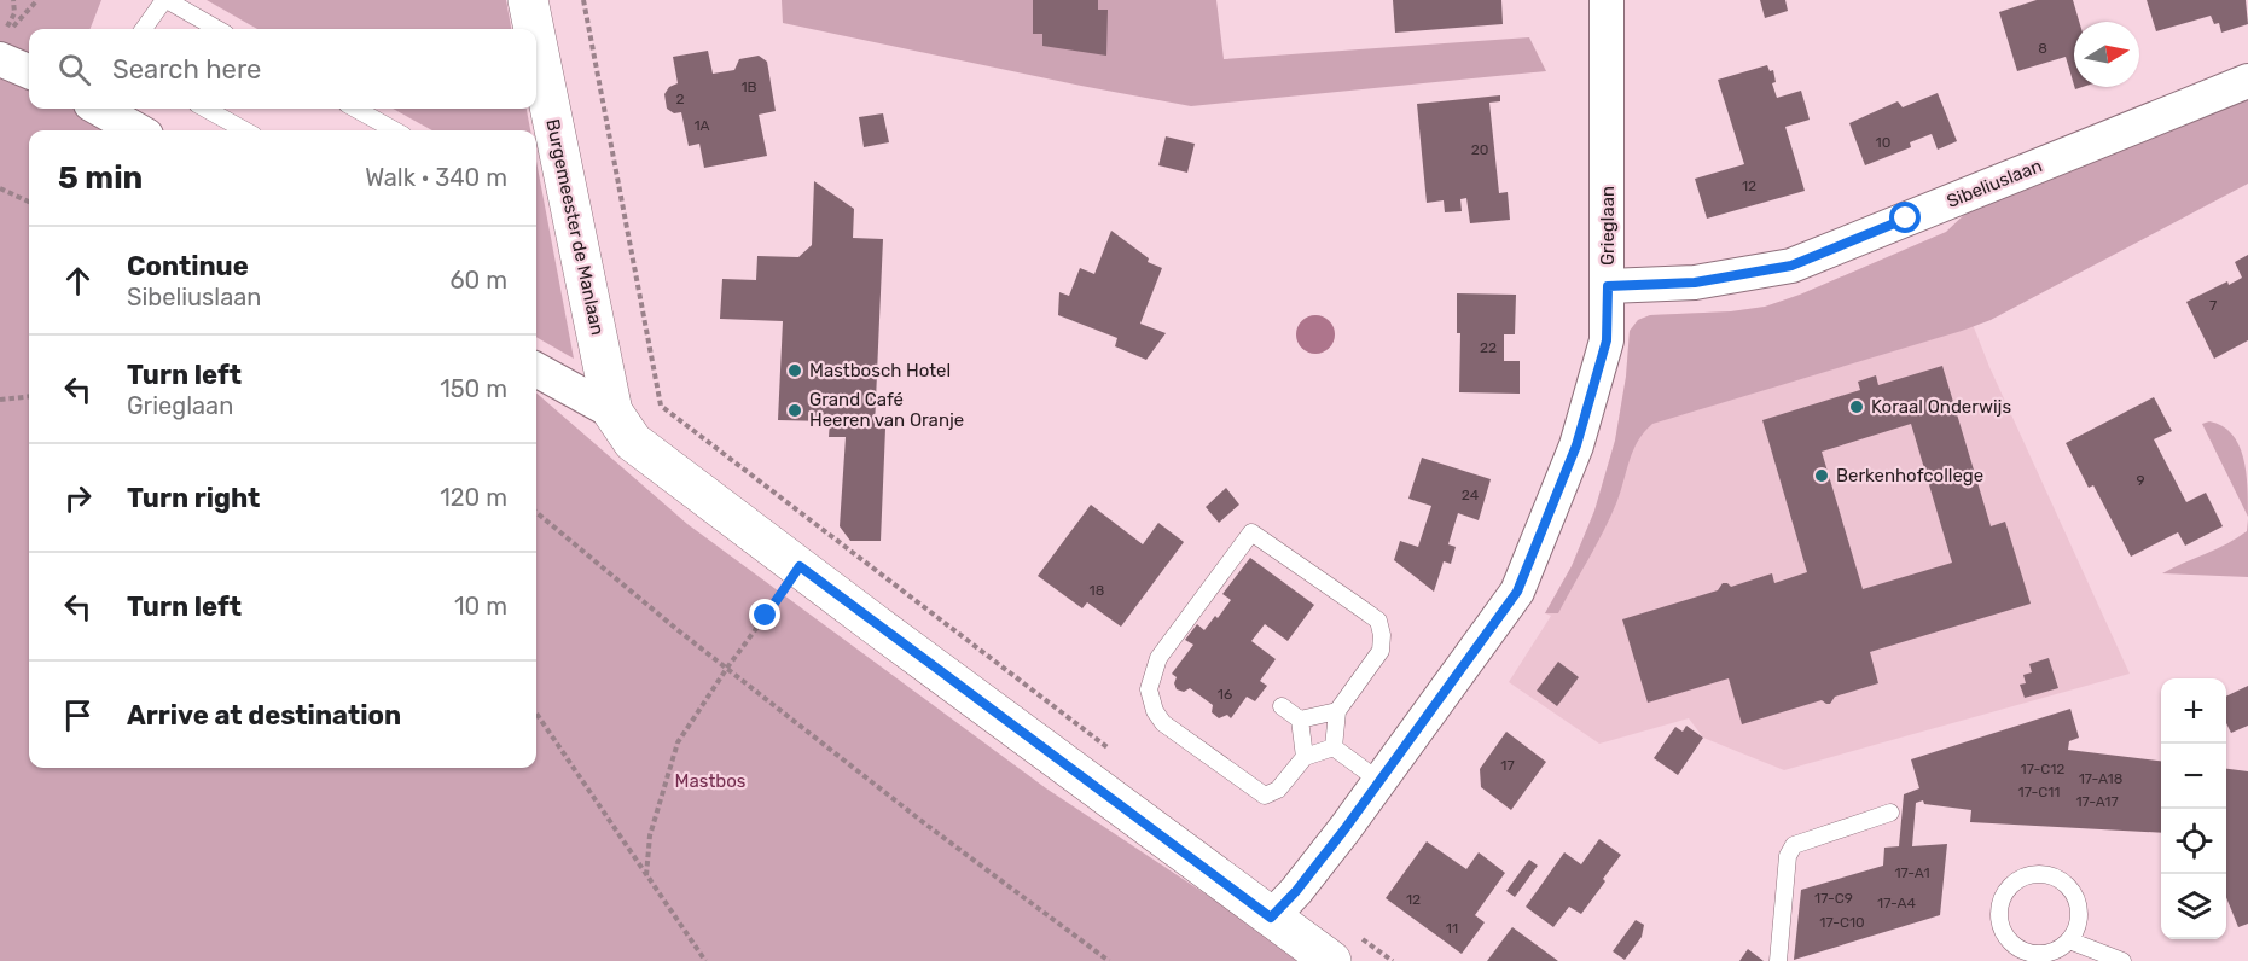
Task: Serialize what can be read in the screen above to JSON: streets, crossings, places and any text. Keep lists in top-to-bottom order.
{
  "streets": {
    "street": ["Sibeliuslaan", "Grieglaan", "Burgemeester de Manlaan"]
  },
  "crossings": [
    ["Sibeliuslaan", "Grieglaan"]
  ],
  "parks": ["Mastbos"],
  "places": [
    "Mastbosch Hotel",
    "Koraal Onderwijs",
    "Grand Café Heeren van Oranje",
    "Berkenhofcollege"
  ],
  "house_numbers": [
    "8",
    "1B",
    "2",
    "1A",
    "10",
    "20",
    "12",
    "7",
    "22",
    "9",
    "24",
    "18",
    "16",
    "17",
    "17-C12",
    "17-A18",
    "17-C11",
    "17-A17",
    "17-A1",
    "17-C9",
    "12",
    "17-A4",
    "17-C10",
    "11"
  ],
  "north": "right",
  "page": {
    "search": "Search here",
    "heading": ["5 min", "Walk · 340 m"],
    "list": [
      ["Continue", "Sibeliuslaan", "60 m"],
      ["Turn left", "Grieglaan", "150 m"],
      ["Turn right", "120 m"],
      ["Turn left", "10 m"],
      "Arrive at destination"
    ],
    "map_buttons": ["+", "−"]
  }
}
